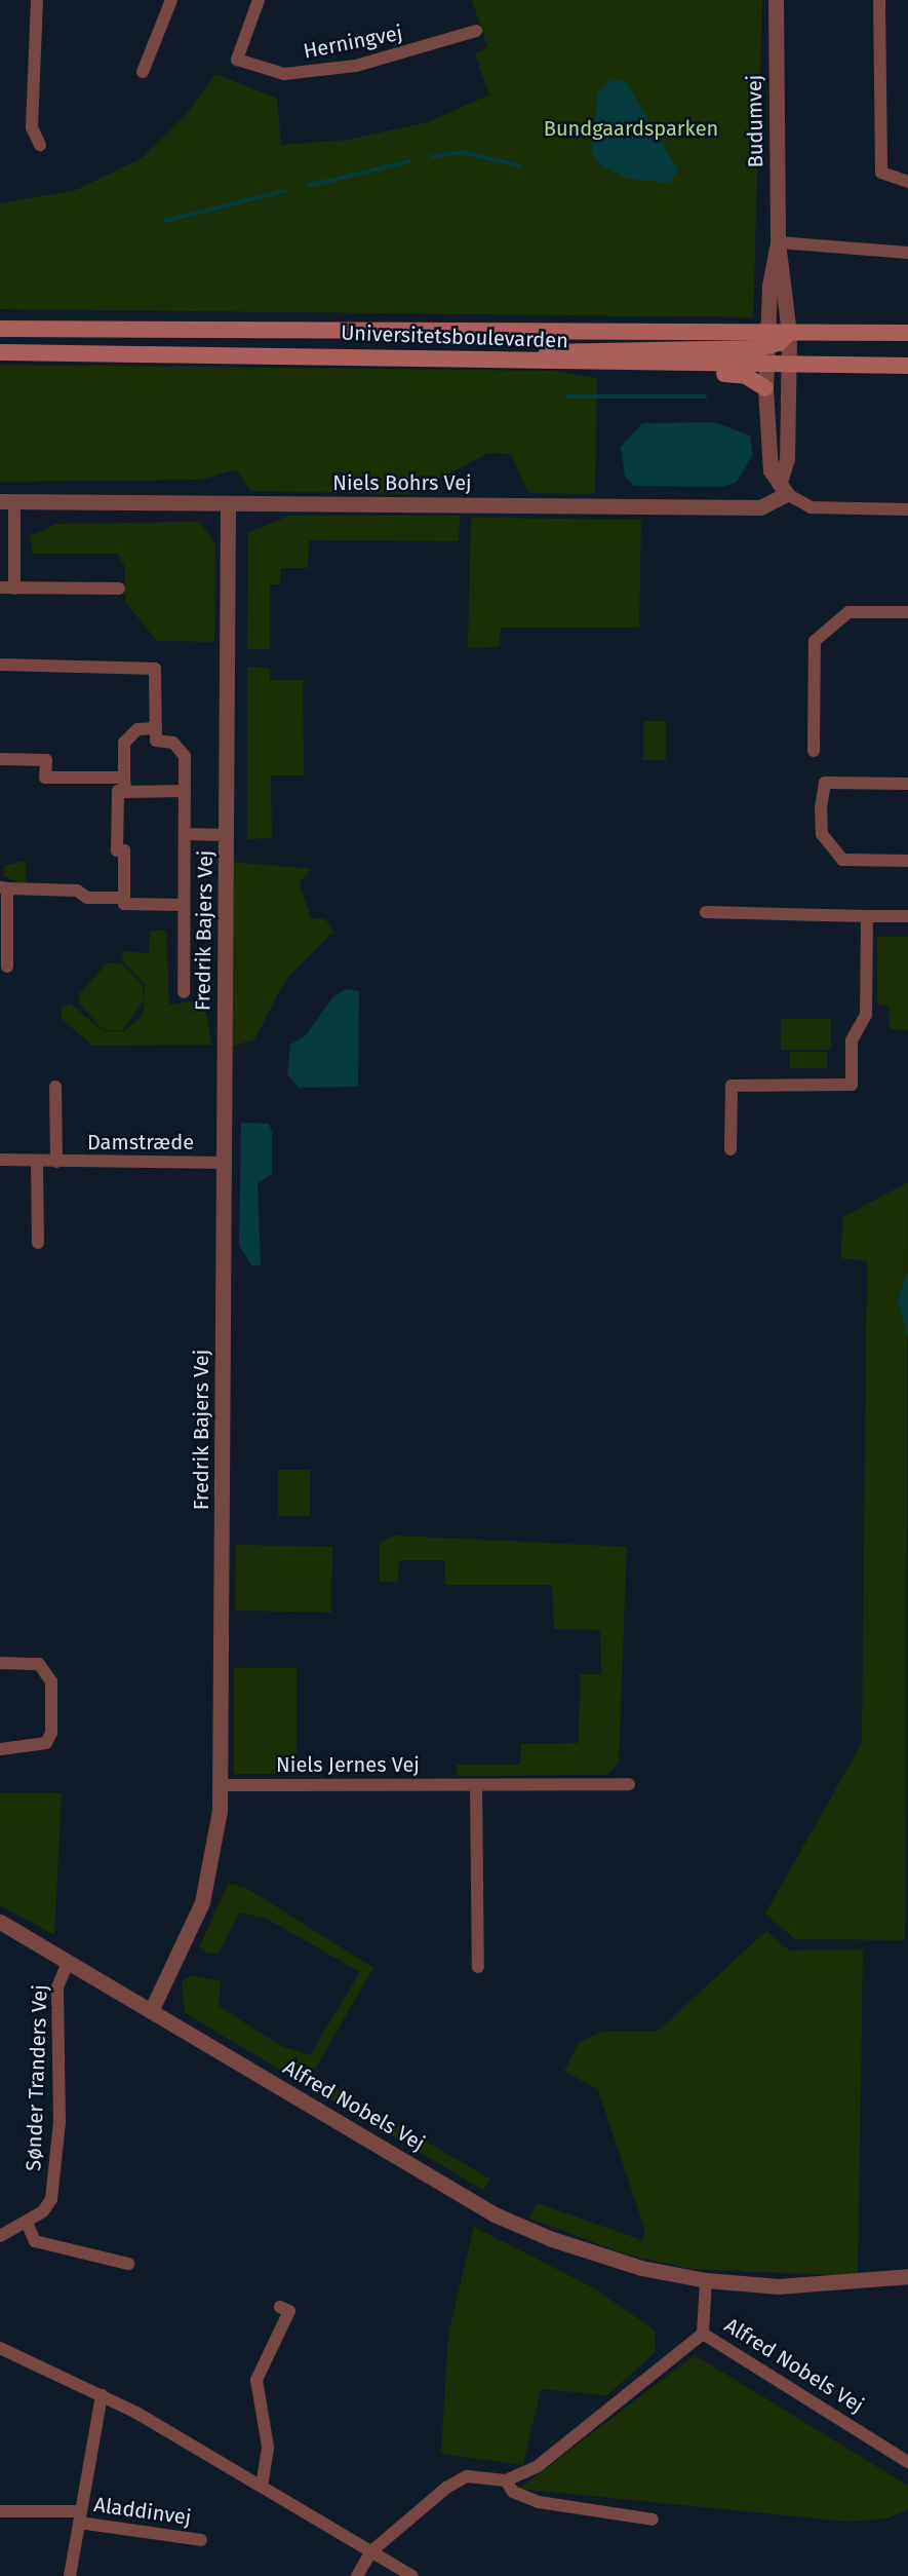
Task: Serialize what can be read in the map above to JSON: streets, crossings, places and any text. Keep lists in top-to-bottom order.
{
  "streets": {
    "main road": ["Universitetsboulevarden"],
    "street": [
      "Herningvej",
      "Budumvej",
      "Niels Bohrs Vej",
      "Fredrik Bajers Vej",
      "Damstræde",
      "Niels Jernes Vej",
      "Sønder Tranders Vej",
      "Alfred Nobels Vej",
      "Aladdinvej"
    ]
  },
  "crossings": [
    ["Budumvej", "Universitetsboulevarden"],
    ["Niels Bohrs Vej", "Fredrik Bajers Vej"],
    ["Fredrik Bajers Vej", "Damstræde"],
    ["Fredrik Bajers Vej", "Niels Jernes Vej"],
    ["Fredrik Bajers Vej", "Alfred Nobels Vej"],
    ["Sønder Tranders Vej", "Alfred Nobels Vej"]
  ],
  "parks": ["Bundgaardsparken"]
}
